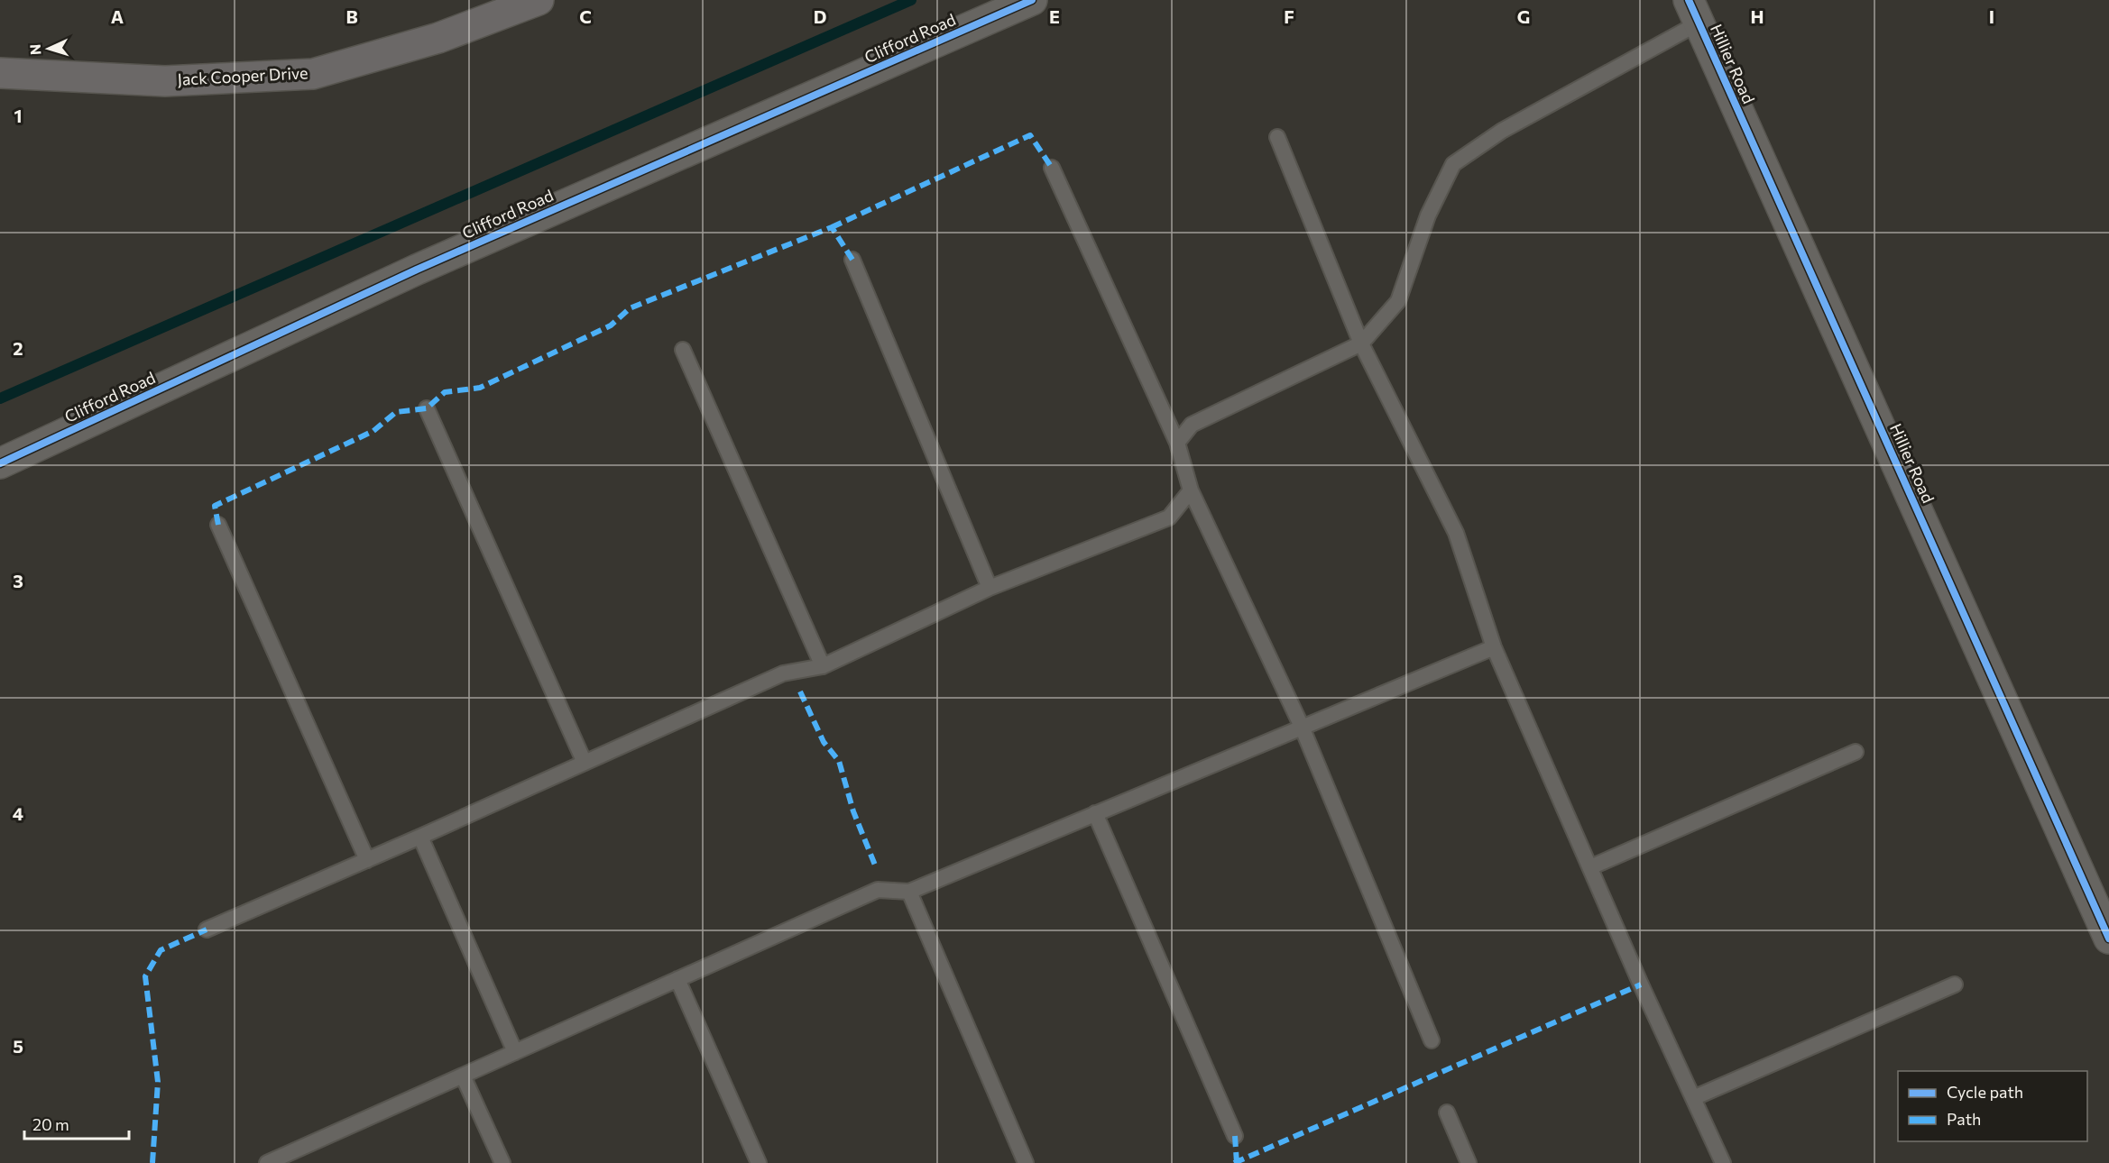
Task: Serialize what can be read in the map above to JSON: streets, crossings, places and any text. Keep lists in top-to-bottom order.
{
  "streets": {
    "main road": ["Jack Cooper Drive"],
    "street": ["Clifford Road", "Hillier Road"]
  },
  "legend": ["Cycle path", "Path"],
  "scale_bar": "20 m",
  "north": "left",
  "grid": {
    "columns": [
      "A",
      "B",
      "C",
      "D",
      "E",
      "F",
      "G",
      "H",
      "I"
    ],
    "rows": [
      "1",
      "2",
      "3",
      "4",
      "5"
    ]
  }
}
